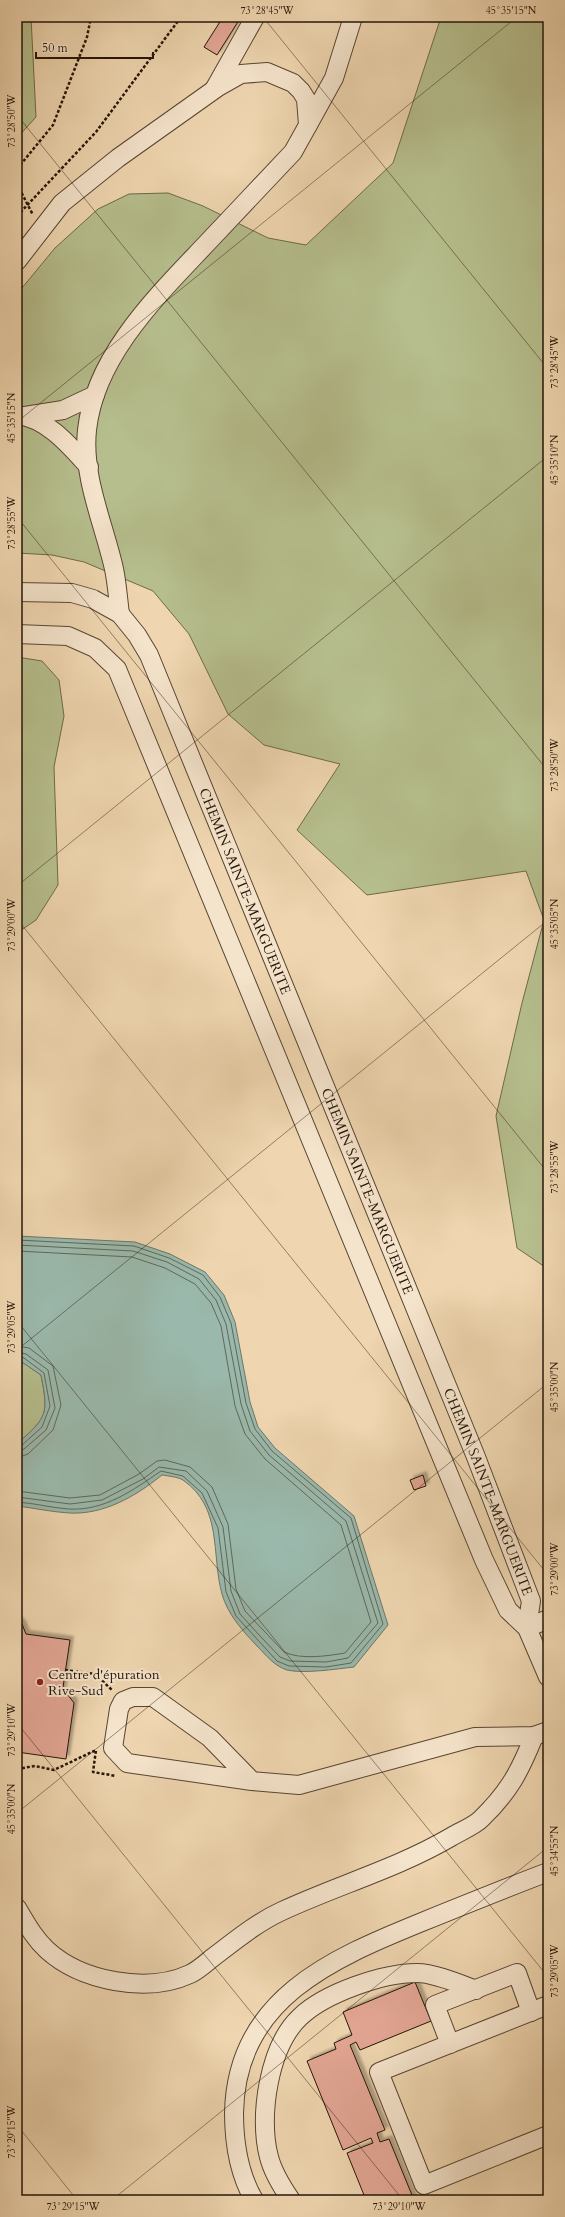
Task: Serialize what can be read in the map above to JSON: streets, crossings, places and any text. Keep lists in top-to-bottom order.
{
  "streets": {
    "street": ["CHEMIN SAINTE-MARGUERITE"]
  },
  "places": ["Centre d'épuration Rive-Sud"],
  "scale_bar": "50 m",
  "coordinates": [
    "73°28'45\"W",
    "45°35'15\"N",
    "73°28'50\"W",
    "45°35'10\"N",
    "73°28'55\"W",
    "45°35'05\"N",
    "73°29'00\"W",
    "73°29'05\"W",
    "45°35'00\"N",
    "73°29'10\"W",
    "45°34'55\"N",
    "73°29'15\"W"
  ]
}
